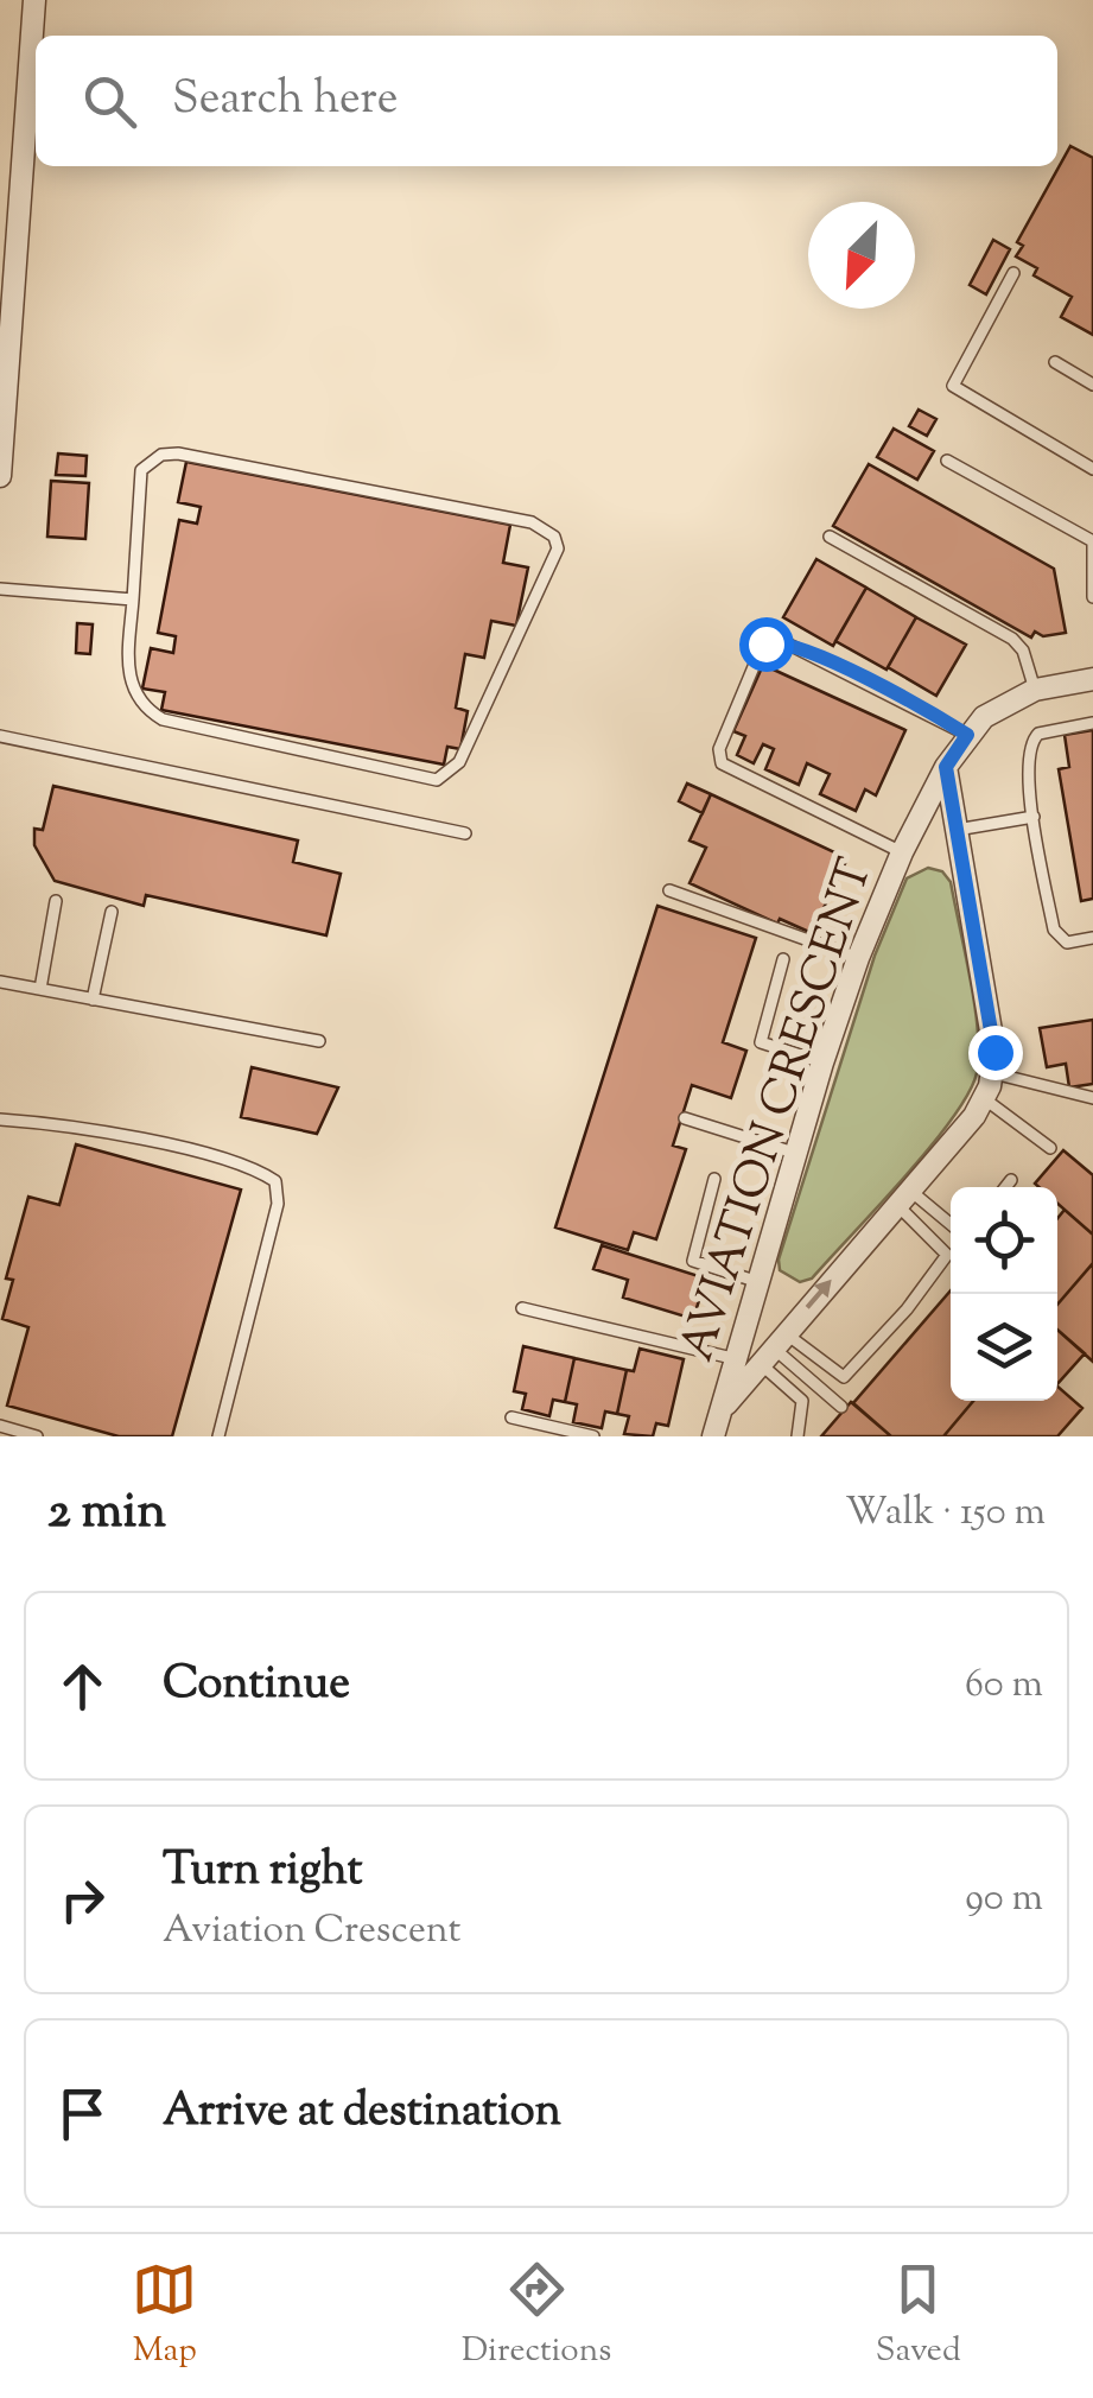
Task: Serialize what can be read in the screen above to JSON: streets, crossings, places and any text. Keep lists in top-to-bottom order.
{
  "streets": {
    "street": ["AVIATION CRESCENT"]
  },
  "north": "bottom left",
  "page": {
    "search": "Search here",
    "heading": ["2 min", "Walk · 150 m"],
    "list": [
      ["Continue", "60 m"],
      ["Turn right", "Aviation Crescent", "90 m"],
      "Arrive at destination"
    ],
    "nav": ["Map", "Directions", "Saved"]
  }
}
